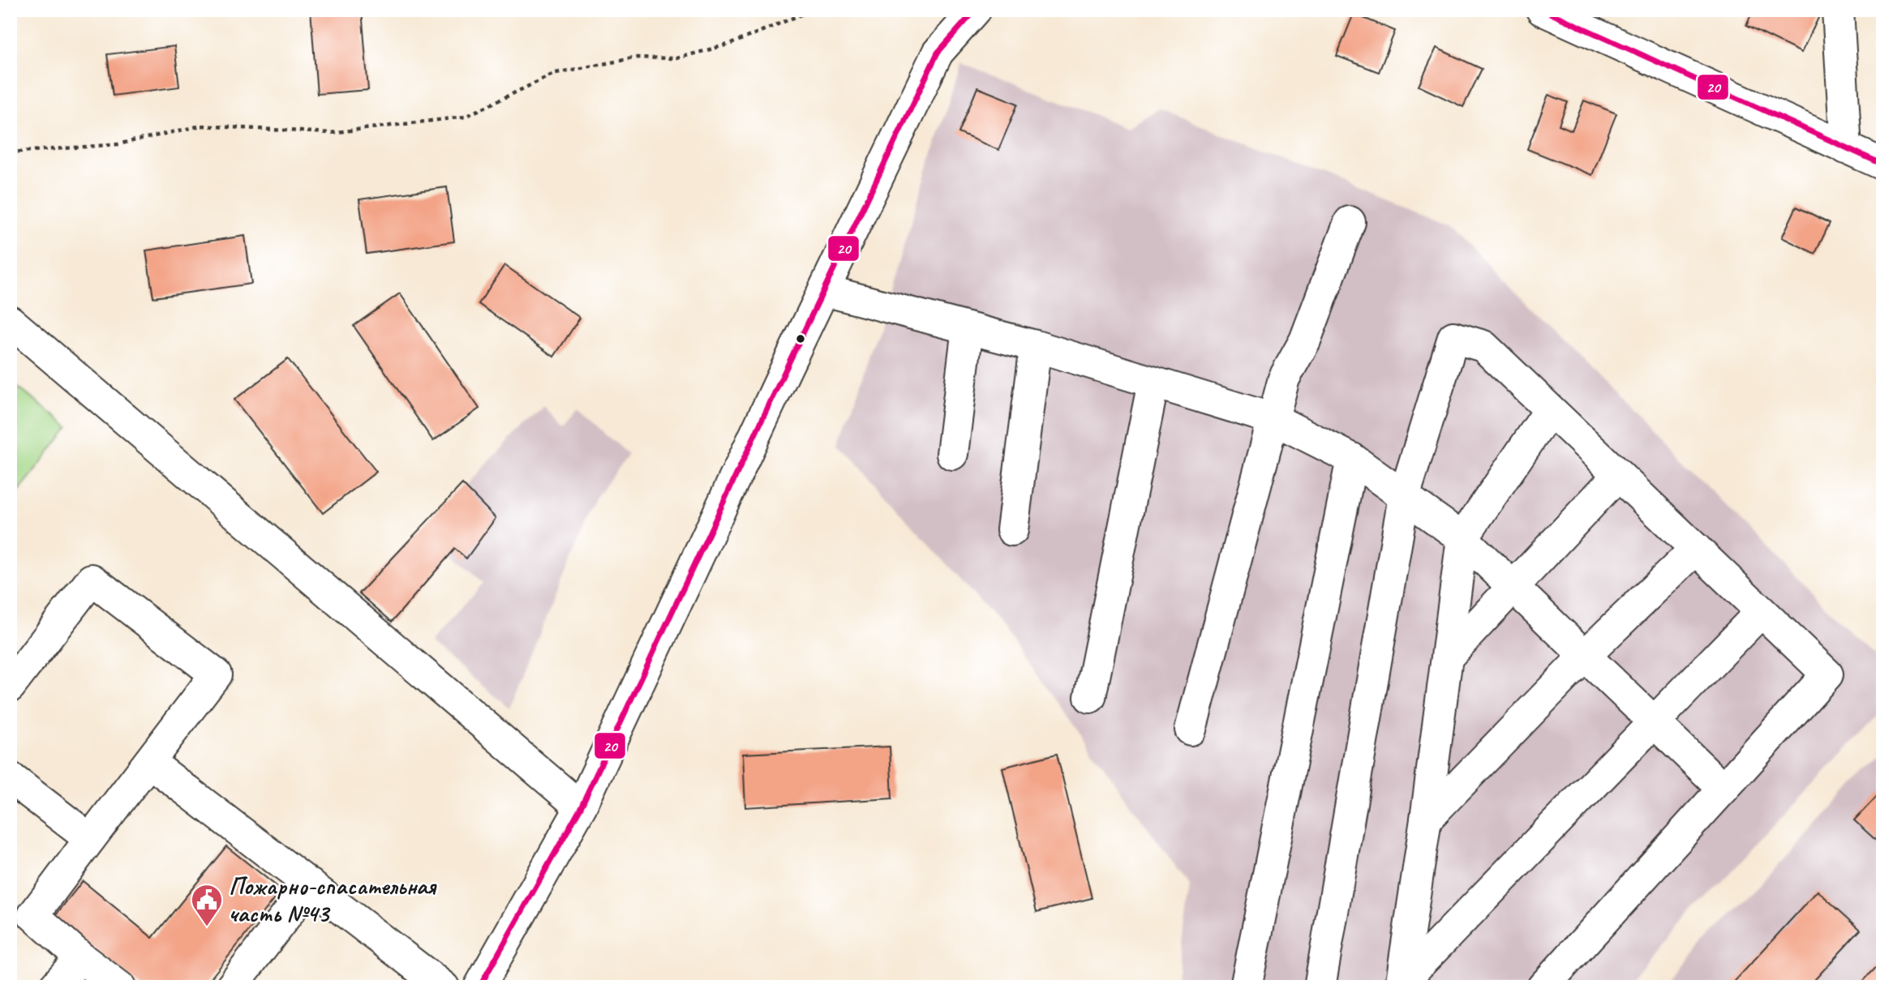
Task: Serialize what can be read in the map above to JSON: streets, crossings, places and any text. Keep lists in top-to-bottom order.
{
  "places": {
    "public building": ["Пожарно-спасательная часть №43"]
  },
  "lines": ["transit line 20"]
}
